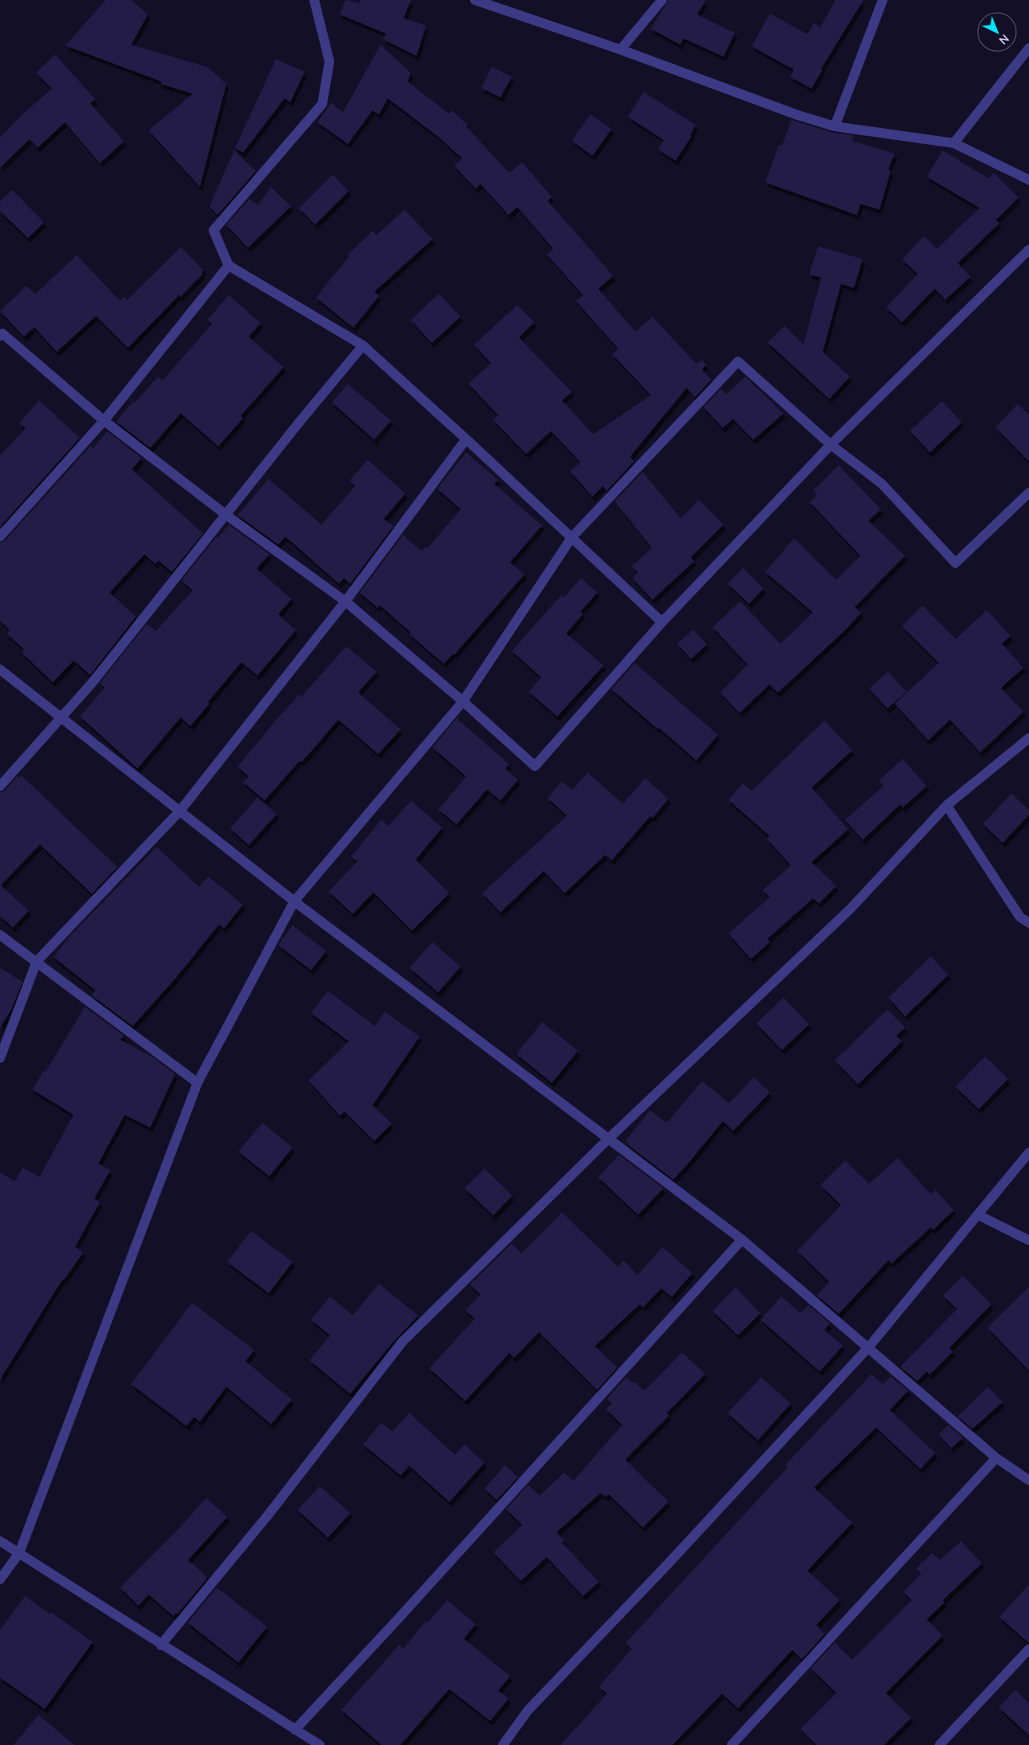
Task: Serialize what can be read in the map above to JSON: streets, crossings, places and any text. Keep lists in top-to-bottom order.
{
  "north": "bottom right"
}
